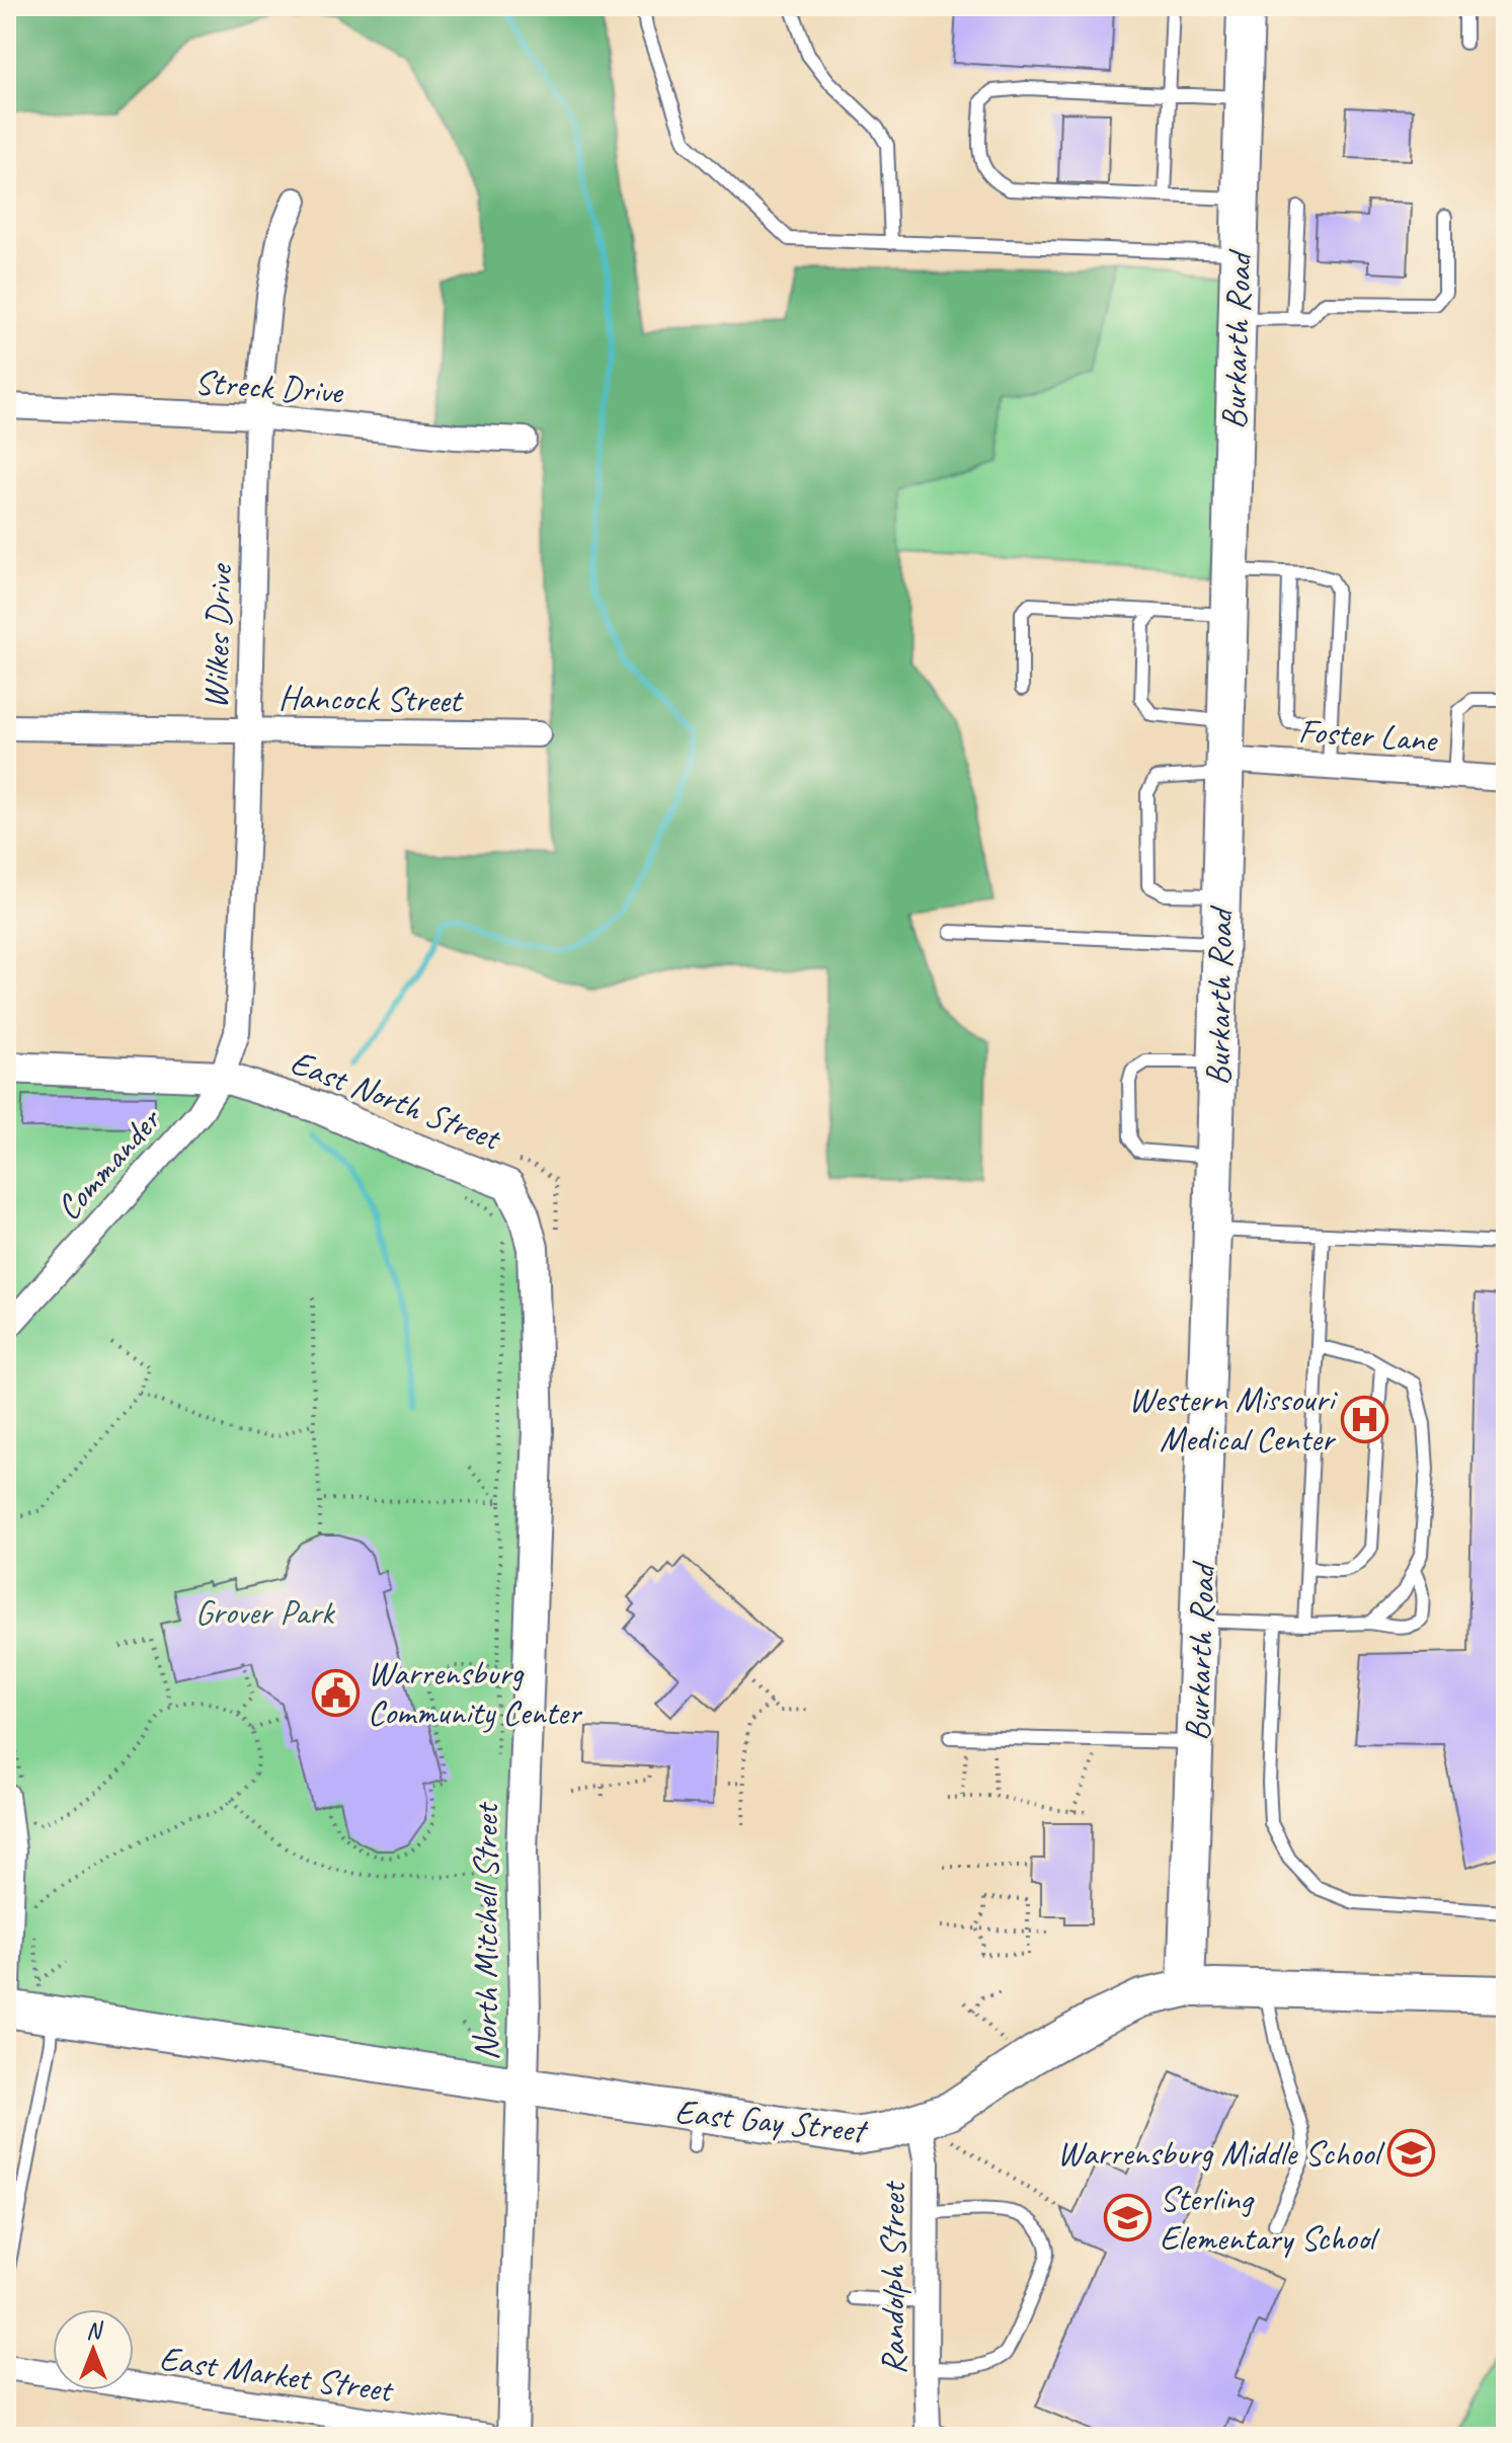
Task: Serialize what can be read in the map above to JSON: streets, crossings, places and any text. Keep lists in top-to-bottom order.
{
  "streets": {
    "main road": ["Burkarth Road", "East Gay Street"],
    "street": [
      "Streck Drive",
      "Wilkes Drive",
      "Hancock Street",
      "Foster Lane",
      "East North Street",
      "Commander",
      "North Mitchell Street",
      "Randolph Street",
      "East Market Street"
    ]
  },
  "crossings": [
    ["Burkarth Road", "Foster Lane"],
    ["Burkarth Road", "East Gay Street"],
    ["Streck Drive", "Wilkes Drive"],
    ["Wilkes Drive", "Hancock Street"],
    ["Wilkes Drive", "East North Street"],
    ["Wilkes Drive", "Commander"],
    ["East North Street", "Commander"],
    ["East North Street", "North Mitchell Street"],
    ["North Mitchell Street", "East Gay Street"],
    ["East Gay Street", "Randolph Street"]
  ],
  "parks": ["Grover Park"],
  "places": {
    "hospital": ["Western Missouri Medical Center"],
    "public building": ["Warrensburg Community Center"],
    "school or university": ["Warrensburg Middle School", "Sterling Elementary School"]
  },
  "north": "top"
}
